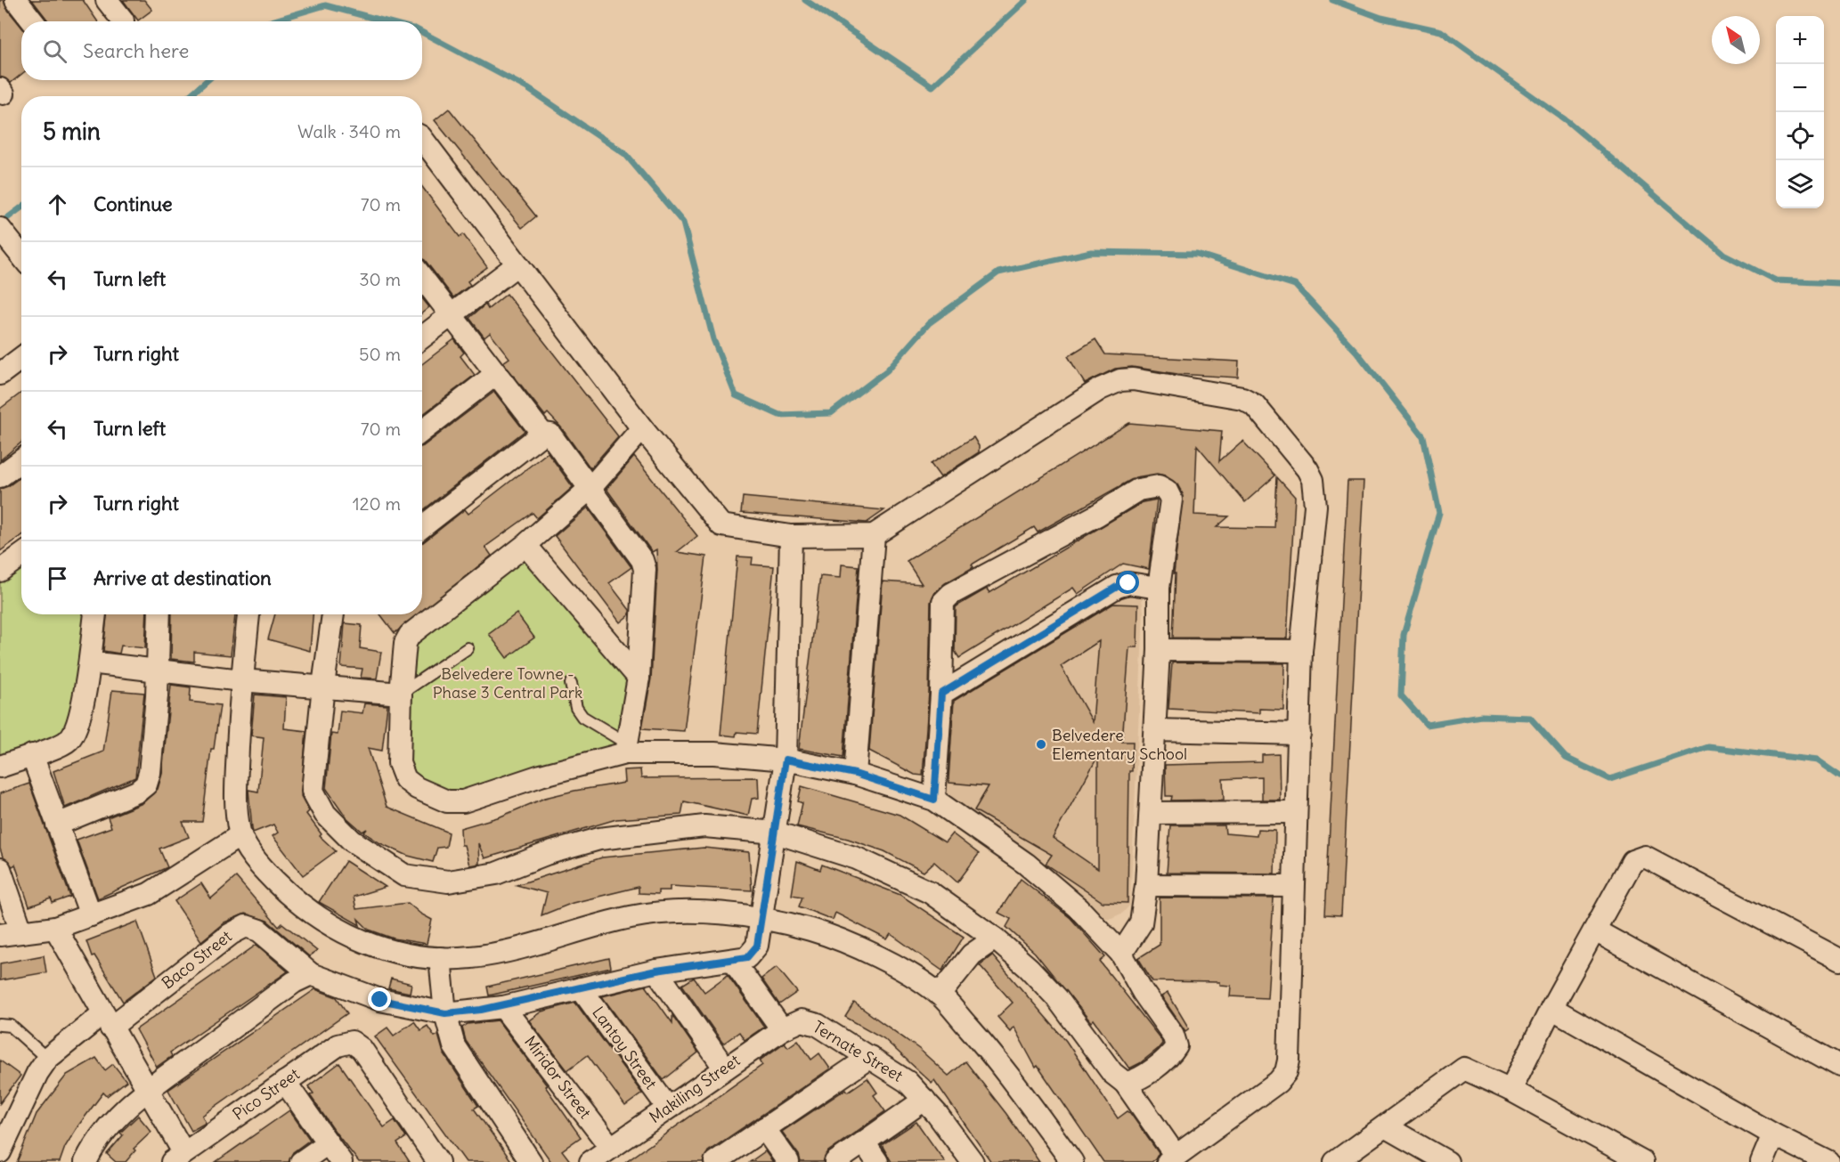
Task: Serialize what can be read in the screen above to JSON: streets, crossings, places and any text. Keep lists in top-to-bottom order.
{
  "streets": {
    "street": [
      "Baco Street",
      "Lantoy Street",
      "Ternate Street",
      "Miridor Street",
      "Makiling Street",
      "Pico Street"
    ]
  },
  "crossings": [
    ["Lantoy Street", "Makiling Street"],
    ["Ternate Street", "Makiling Street"],
    ["Miridor Street", "Makiling Street"]
  ],
  "parks": ["Belvedere Towne - Phase 3 Central Park"],
  "places": ["Belvedere Elementary School"],
  "north": "top left",
  "page": {
    "map_buttons": ["+", "−"],
    "search": "Search here",
    "heading": ["5 min", "Walk · 340 m"],
    "list": [
      ["Continue", "70 m"],
      ["Turn left", "30 m"],
      ["Turn right", "50 m"],
      ["Turn left", "70 m"],
      ["Turn right", "120 m"],
      "Arrive at destination"
    ]
  }
}
